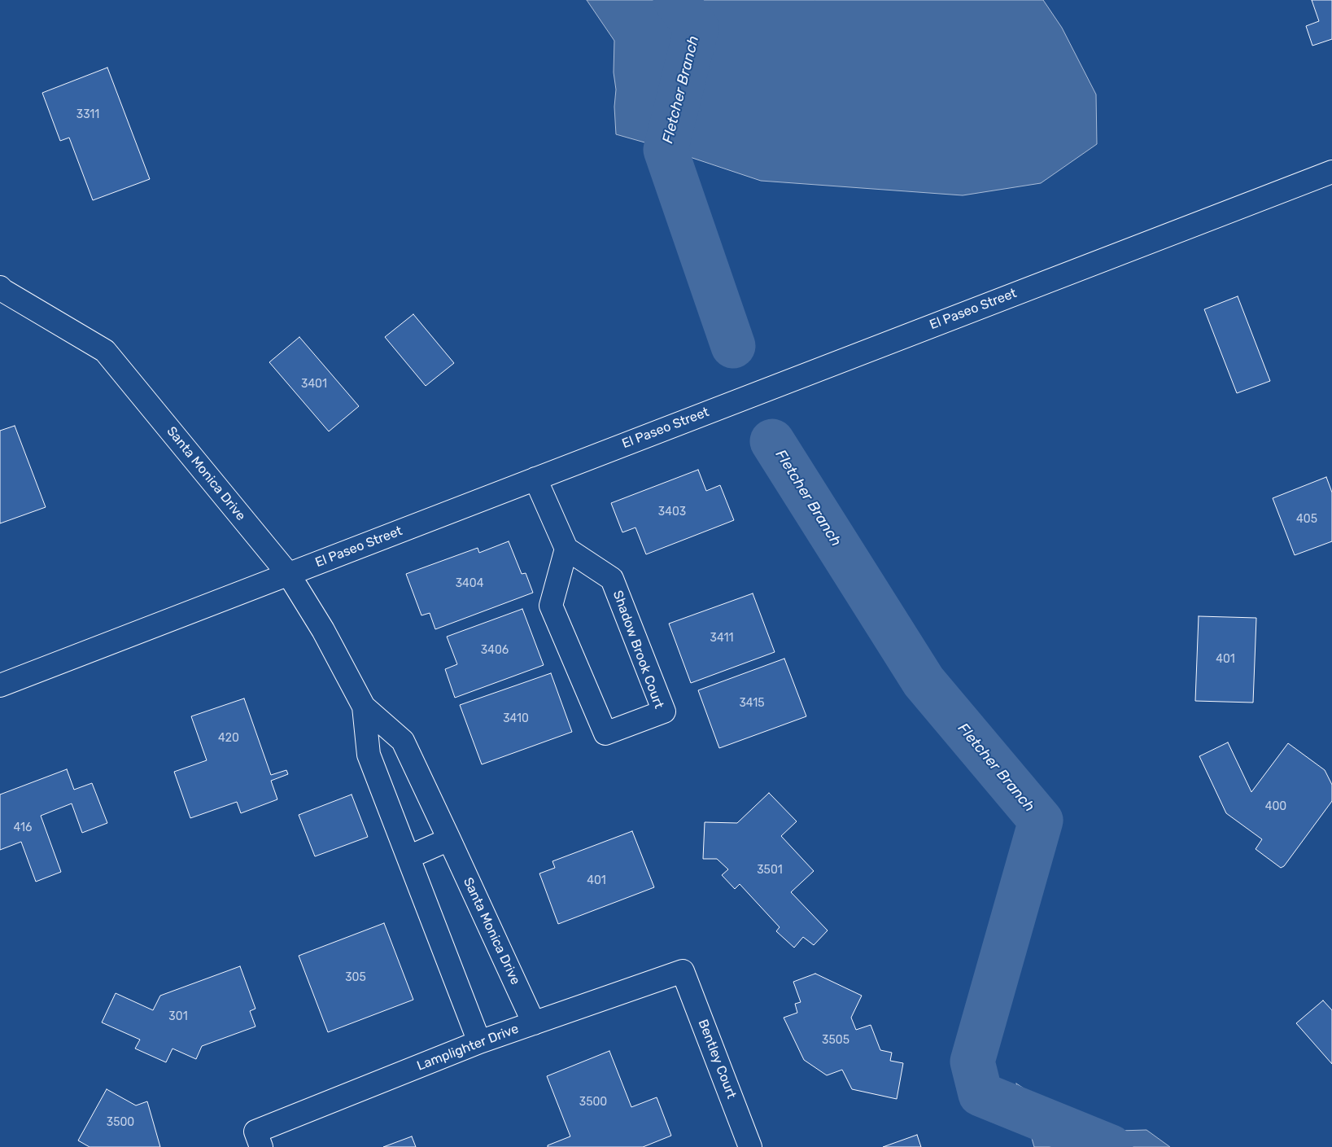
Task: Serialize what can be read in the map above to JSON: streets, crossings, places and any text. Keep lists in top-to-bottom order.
{
  "streets": {
    "street": [
      "El Paseo Street",
      "Santa Monica Drive",
      "Shadow Brook Court",
      "Lamplighter Drive",
      "Bentley Court"
    ]
  },
  "crossings": [
    ["El Paseo Street", "Santa Monica Drive"],
    ["Santa Monica Drive", "Lamplighter Drive"],
    ["Lamplighter Drive", "Bentley Court"]
  ],
  "water": ["Fletcher Branch"],
  "house_numbers": [
    "3311",
    "3401",
    "3403",
    "405",
    "3404",
    "3411",
    "3406",
    "401",
    "3415",
    "3410",
    "420",
    "400",
    "416",
    "3501",
    "401",
    "305",
    "301",
    "3505",
    "3500",
    "3500"
  ]
}
